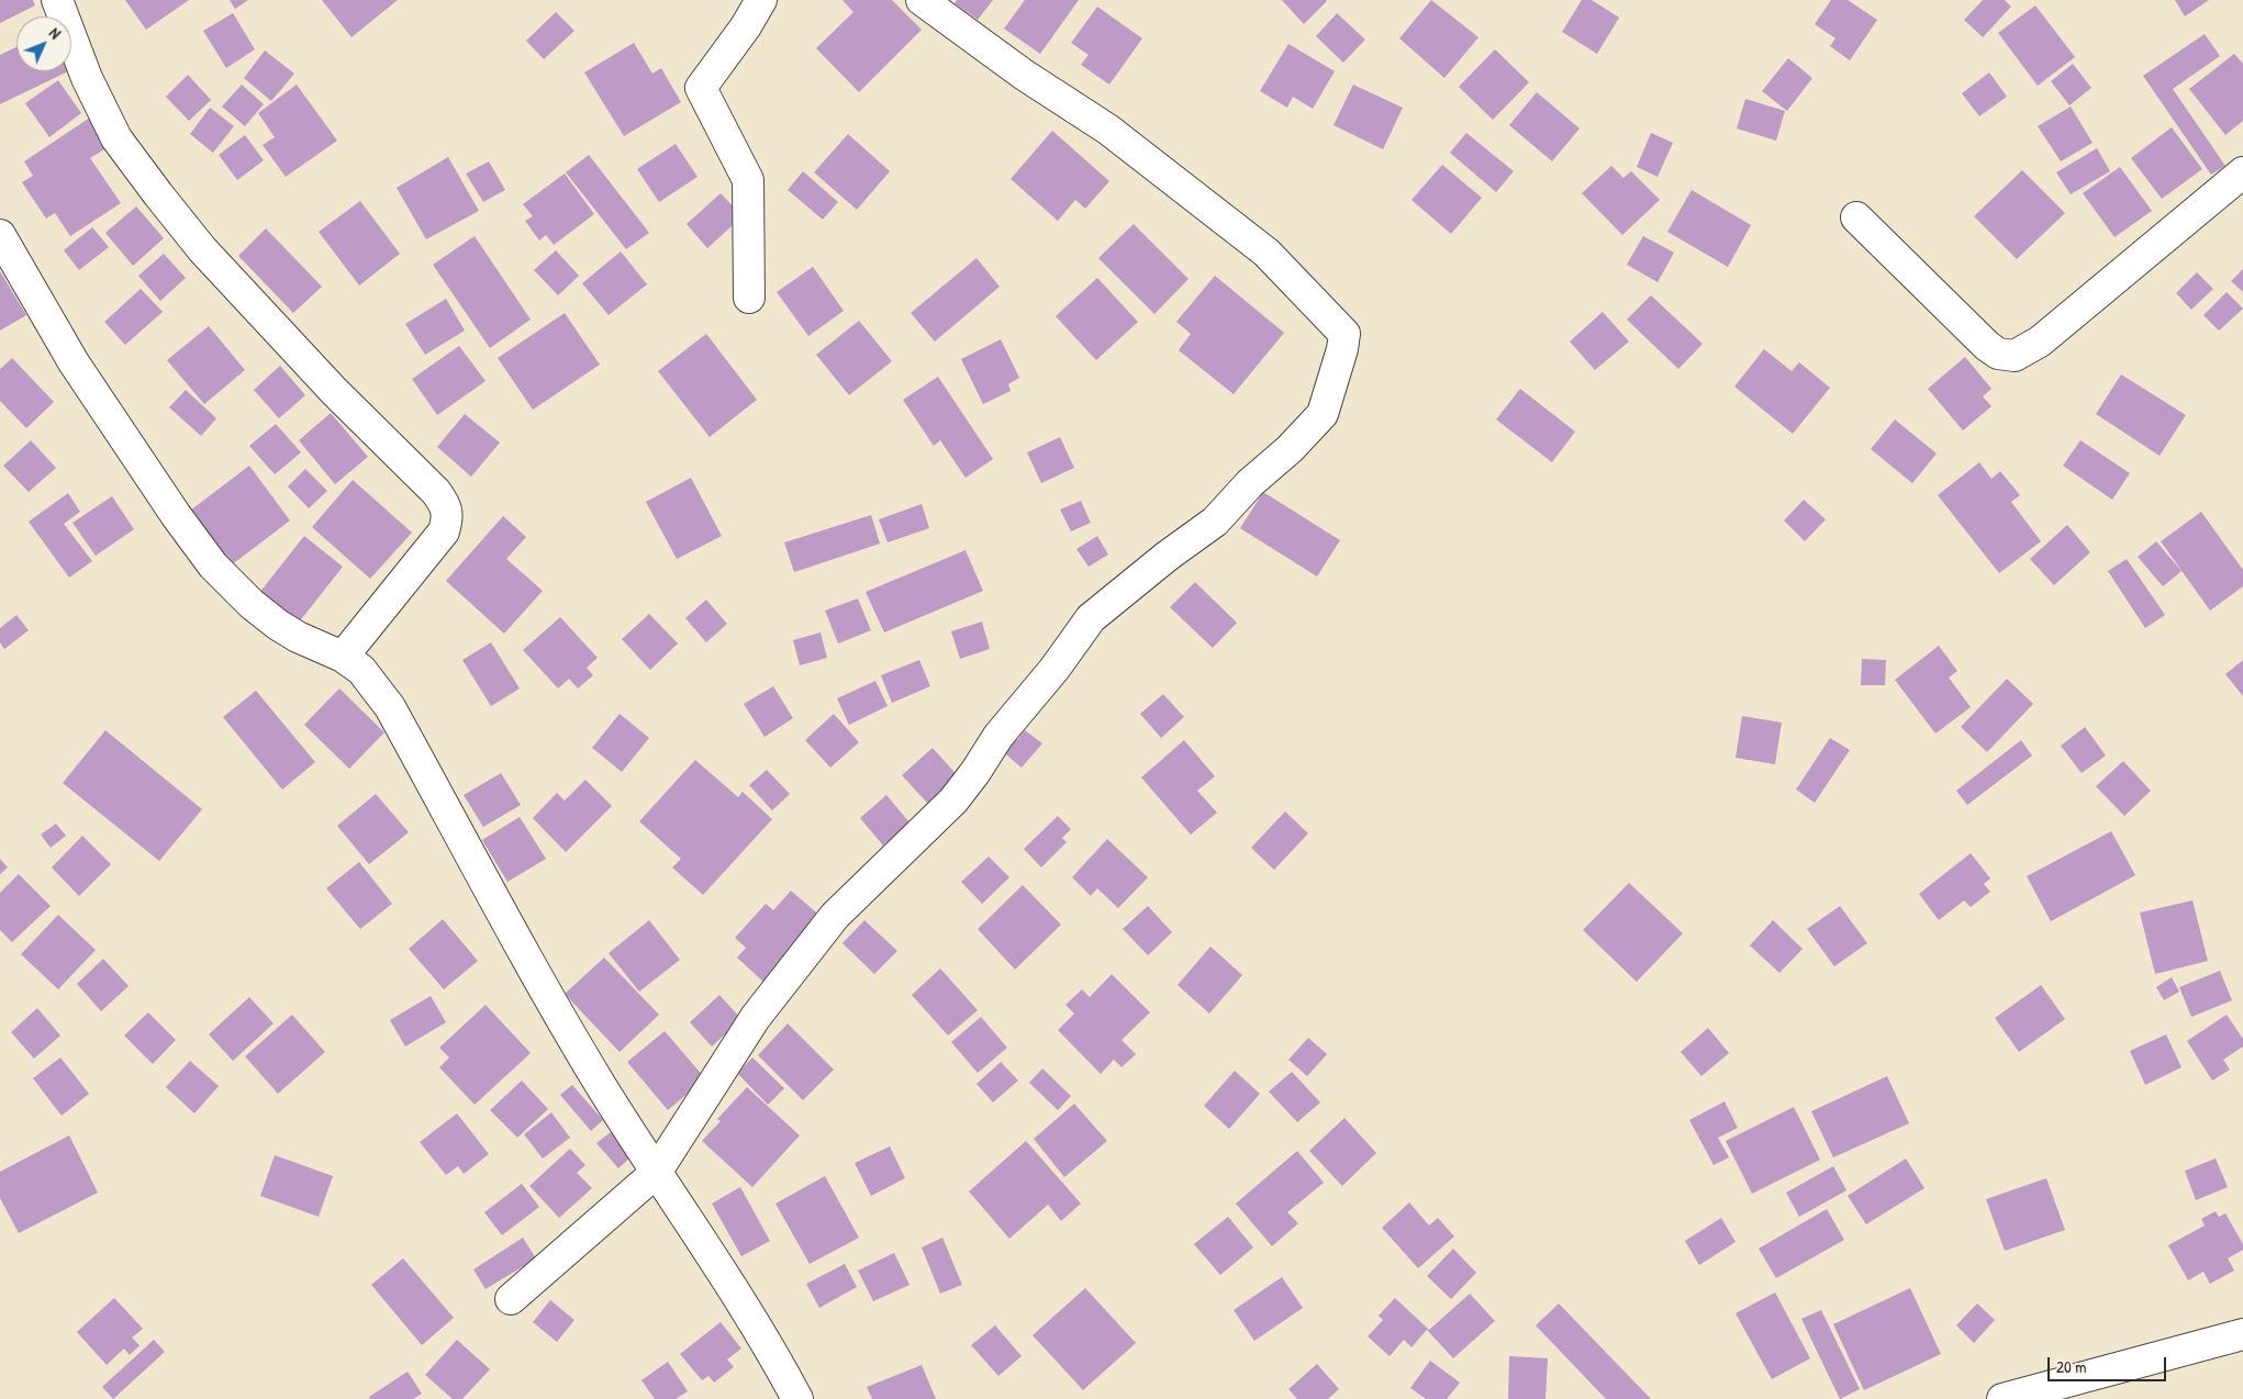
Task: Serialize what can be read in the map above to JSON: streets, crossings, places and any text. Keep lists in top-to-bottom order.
{
  "scale_bar": "20 m",
  "north": "top right"
}
